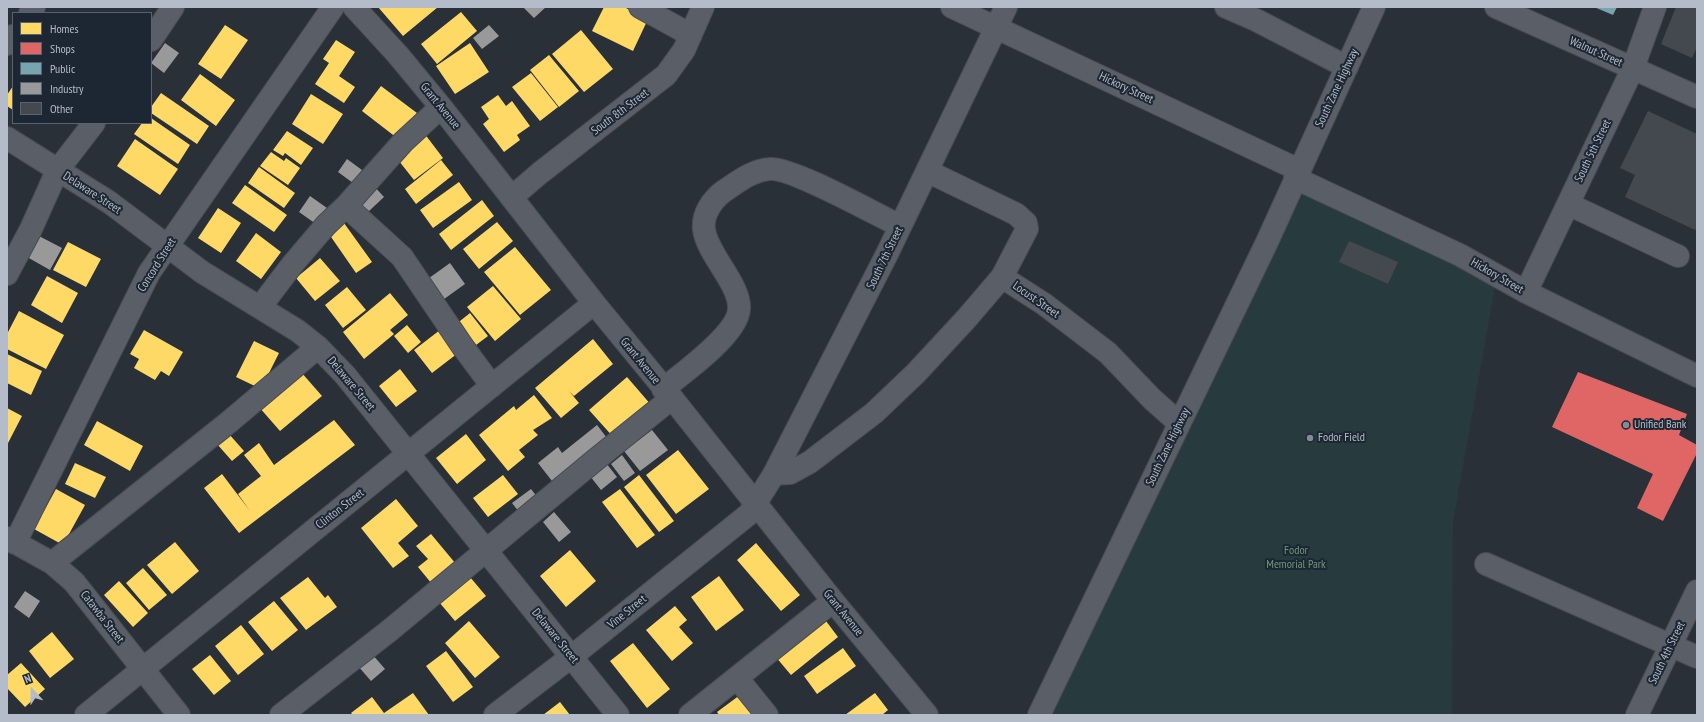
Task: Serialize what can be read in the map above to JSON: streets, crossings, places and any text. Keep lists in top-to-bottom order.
{
  "streets": {
    "street": [
      "Walnut Street",
      "Hickory Street",
      "South Zane Highway",
      "Grant Avenue",
      "South 8th Street",
      "South 5th Street",
      "Delaware Street",
      "South 7th Street",
      "Concord Street",
      "Locust Street",
      "Clinton Street",
      "Vine Street",
      "Catawba Street",
      "South 4th Street"
    ]
  },
  "crossings": [
    ["Walnut Street", "South 5th Street"],
    ["Hickory Street", "South Zane Highway"],
    ["Hickory Street", "South 5th Street"],
    ["Hickory Street", "South 7th Street"],
    ["South Zane Highway", "Locust Street"],
    ["Grant Avenue", "South 8th Street"],
    ["Grant Avenue", "South 7th Street"],
    ["Grant Avenue", "Clinton Street"],
    ["Grant Avenue", "Vine Street"],
    ["Delaware Street", "Concord Street"],
    ["Delaware Street", "Clinton Street"],
    ["Delaware Street", "Vine Street"],
    ["South 7th Street", "Locust Street"],
    ["South 7th Street", "Vine Street"],
    ["Concord Street", "Catawba Street"],
    ["Clinton Street", "Catawba Street"]
  ],
  "parks": ["Fodor Memorial Park"],
  "places": ["Unified Bank", "Fodor Field"],
  "legend": [
    "Homes",
    "Shops",
    "Public",
    "Industry",
    "Other"
  ],
  "north": "top"
}
